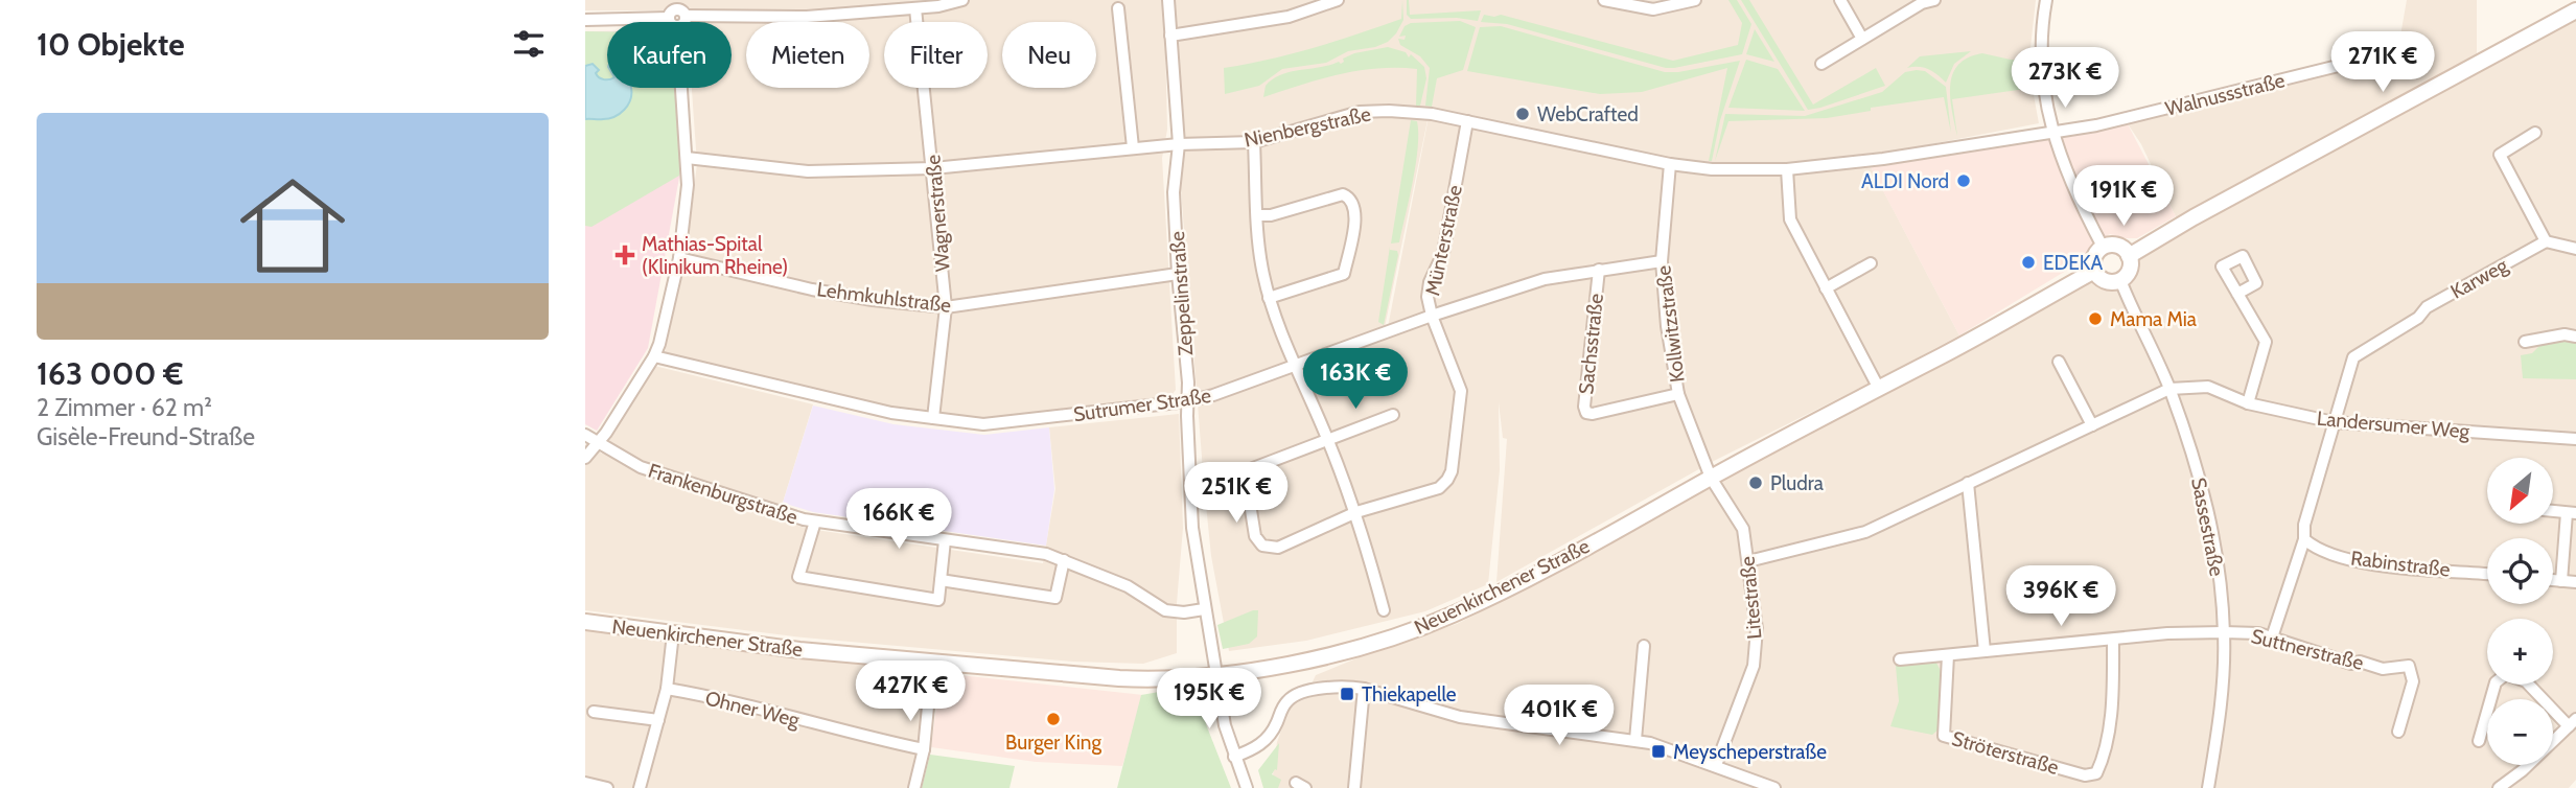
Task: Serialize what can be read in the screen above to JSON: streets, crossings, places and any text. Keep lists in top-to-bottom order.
{
  "streets": {
    "street": [
      "Walnussstraße",
      "Nienbergstraße",
      "Wagnerstraße",
      "Münterstraße",
      "Karweg",
      "Zeppelinstraße",
      "Lehmkuhlstraße",
      "Kollwitzstraße",
      "Sachsstraße",
      "Sutrumer Straße",
      "Landersumer Weg",
      "Frankenburgstraße",
      "Sassestraße",
      "Rabinstraße",
      "Neuenkirchener Straße",
      "Litestraße",
      "Suttnerstraße",
      "Ohner Weg",
      "Ströterstraße"
    ]
  },
  "crossings": [
    ["Walnussstraße", "Nienbergstraße"],
    ["Nienbergstraße", "Wagnerstraße"],
    ["Nienbergstraße", "Münterstraße"],
    ["Nienbergstraße", "Zeppelinstraße"],
    ["Nienbergstraße", "Kollwitzstraße"],
    ["Wagnerstraße", "Lehmkuhlstraße"],
    ["Wagnerstraße", "Sutrumer Straße"],
    ["Münterstraße", "Sutrumer Straße"],
    ["Karweg", "Landersumer Weg"],
    ["Zeppelinstraße", "Lehmkuhlstraße"],
    ["Zeppelinstraße", "Sutrumer Straße"],
    ["Zeppelinstraße", "Frankenburgstraße"],
    ["Zeppelinstraße", "Neuenkirchener Straße"],
    ["Kollwitzstraße", "Sachsstraße"],
    ["Kollwitzstraße", "Sutrumer Straße"],
    ["Kollwitzstraße", "Neuenkirchener Straße"],
    ["Kollwitzstraße", "Litestraße"],
    ["Sachsstraße", "Sutrumer Straße"],
    ["Landersumer Weg", "Sassestraße"],
    ["Landersumer Weg", "Litestraße"],
    ["Sassestraße", "Neuenkirchener Straße"],
    ["Sassestraße", "Suttnerstraße"],
    ["Neuenkirchener Straße", "Litestraße"],
    ["Suttnerstraße", "Ströterstraße"]
  ],
  "places": {
    "other": [
      "WebCrafted",
      "ALDI Nord",
      "EDEKA",
      "Mama Mia",
      "Pludra",
      "Burger King"
    ],
    "health": ["Mathias-Spital (Klinikum Rheine)"],
    "transit": ["Thiekapelle", "Meyscheperstraße"]
  },
  "north": "bottom left",
  "page": {
    "heading": "10 Objekte",
    "chip": [
      "Kaufen",
      "Mieten",
      "Filter",
      "Neu"
    ],
    "price": [
      "271K €",
      "273K €",
      "191K €",
      "163K €",
      "251K €",
      "166K €",
      "396K €",
      "427K €",
      "195K €",
      "401K €"
    ],
    "list": [
      {
        "name": "163 000 €",
        "note": "2 Zimmer · 62 m² · Gisèle-Freund-Straße"
      }
    ],
    "map_buttons": ["+", "−"]
  }
}
